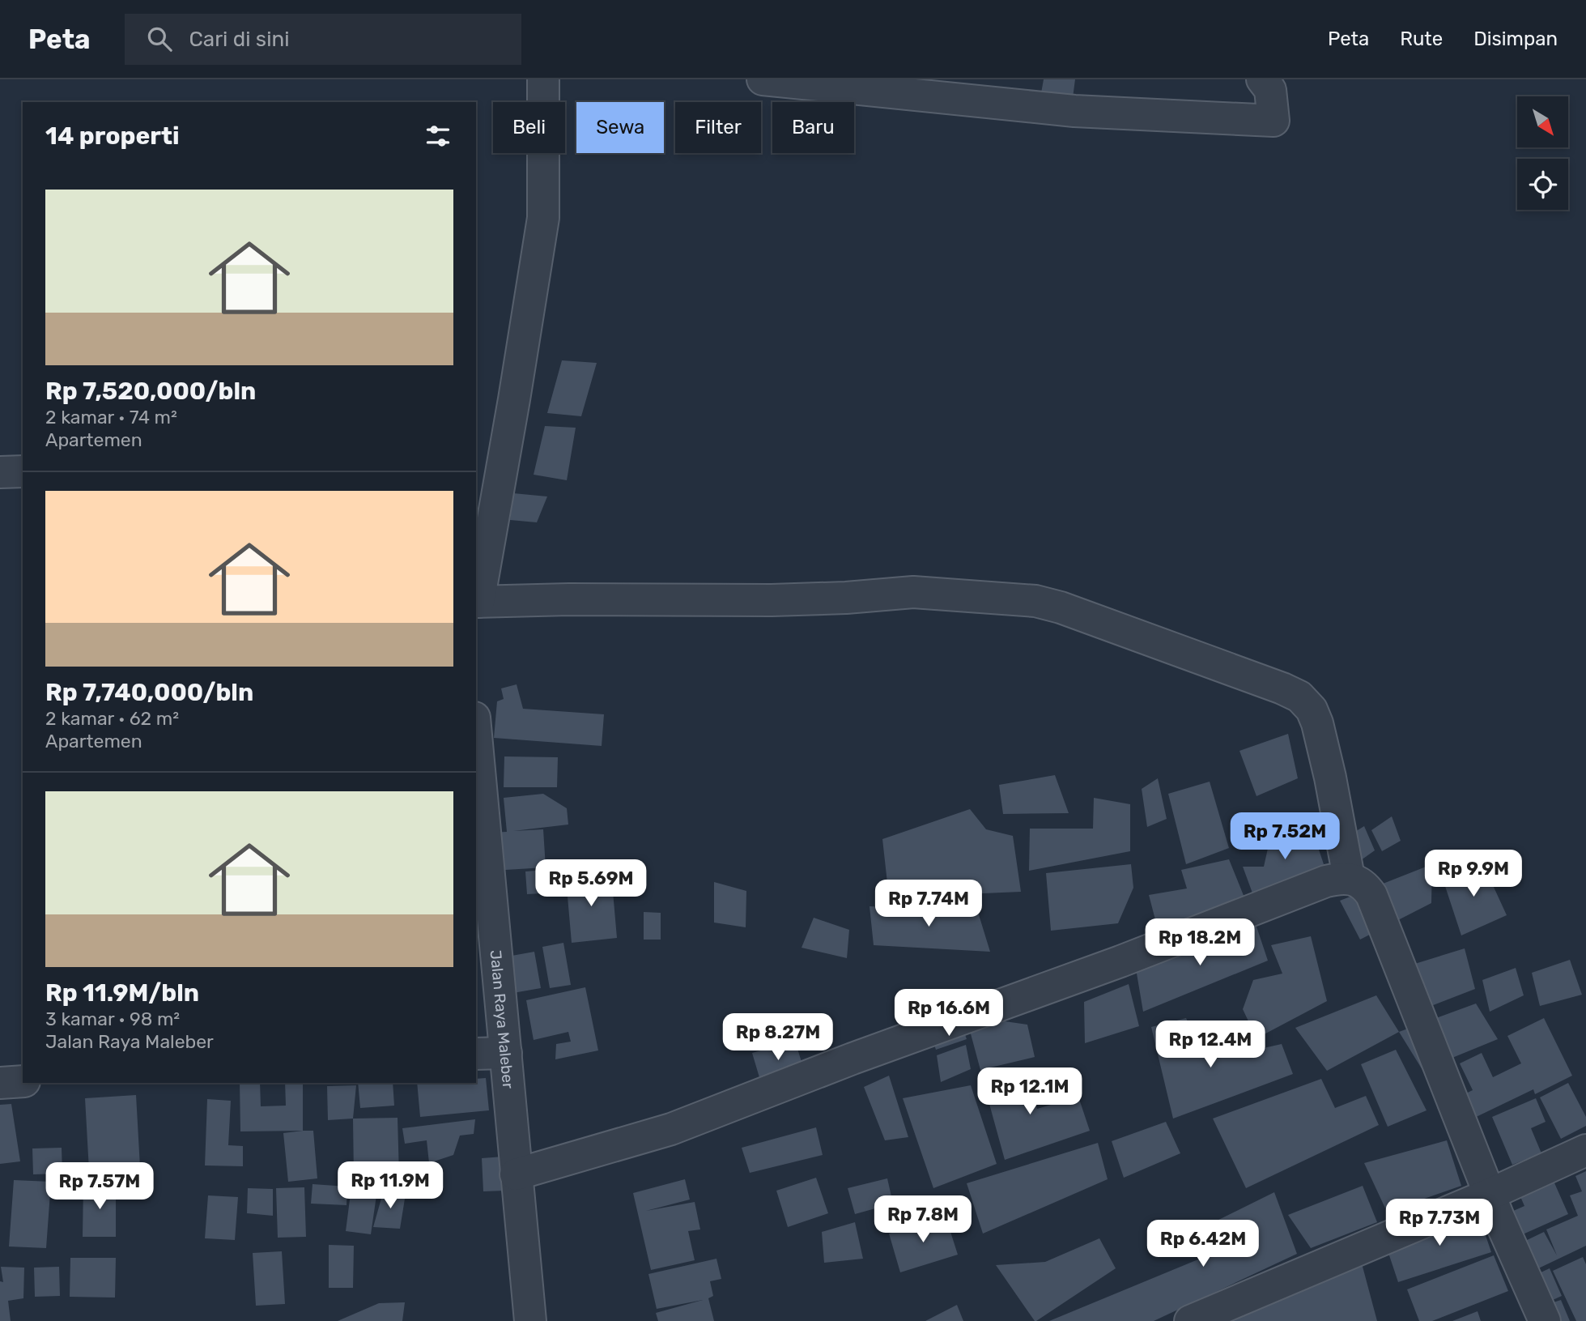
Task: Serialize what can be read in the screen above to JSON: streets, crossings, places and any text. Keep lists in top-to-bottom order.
{
  "streets": {
    "street": ["Jalan Raya Maleber"]
  },
  "north": "bottom right",
  "page": {
    "header": "Peta",
    "search": "Cari di sini",
    "nav": ["Peta", "Rute", "Disimpan"],
    "chip": [
      "Beli",
      "Sewa",
      "Filter",
      "Baru"
    ],
    "heading": "14 properti",
    "list": [
      {
        "name": "Rp 7,520,000/bln",
        "note": "2 kamar · 74 m² · Apartemen"
      },
      {
        "name": "Rp 7,740,000/bln",
        "note": "2 kamar · 62 m² · Apartemen"
      },
      {
        "name": "Rp 11.9M/bln",
        "note": "3 kamar · 98 m² · Jalan Raya Maleber"
      }
    ],
    "price": [
      "Rp 7.52M",
      "Rp 9.9M",
      "Rp 5.69M",
      "Rp 7.74M",
      "Rp 18.2M",
      "Rp 16.6M",
      "Rp 8.27M",
      "Rp 12.4M",
      "Rp 12.1M",
      "Rp 11.9M",
      "Rp 7.57M",
      "Rp 7.8M",
      "Rp 7.73M",
      "Rp 6.42M"
    ]
  }
}
